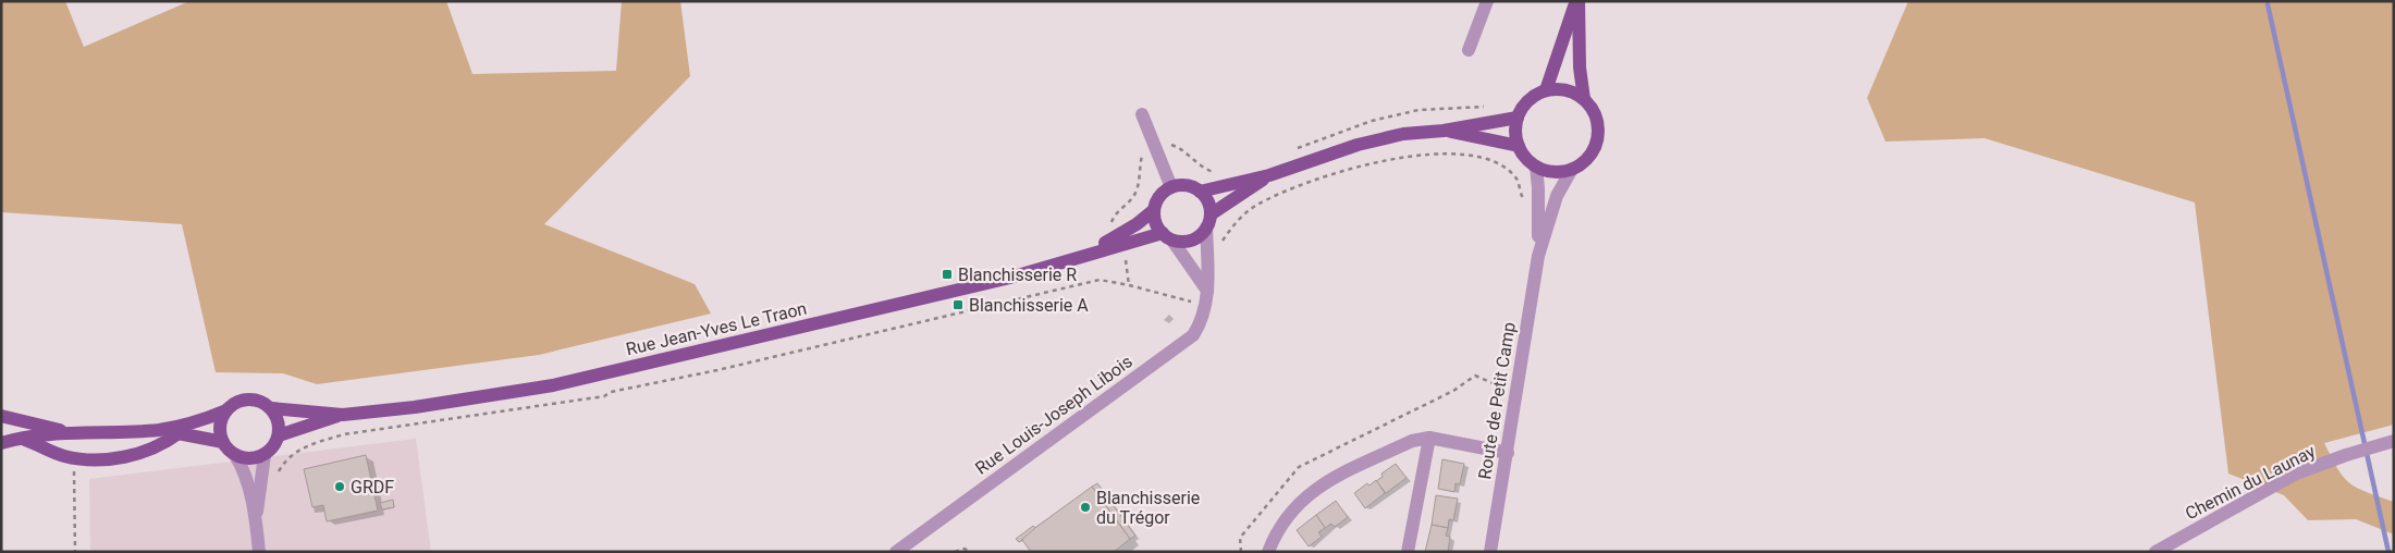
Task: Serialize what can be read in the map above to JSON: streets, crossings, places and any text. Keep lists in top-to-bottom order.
{
  "streets": {
    "main road": ["Rue Jean-Yves Le Traon"],
    "street": ["Route de Petit Camp", "Rue Louis-Joseph Libois", "Chemin du Launay"]
  },
  "crossings": [
    ["Rue Jean-Yves Le Traon", "Rue Louis-Joseph Libois"]
  ],
  "places": {
    "transit": ["Blanchisserie R", "Blanchisserie A"],
    "other": ["GRDF", "Blanchisserie du Trégor"]
  }
}
